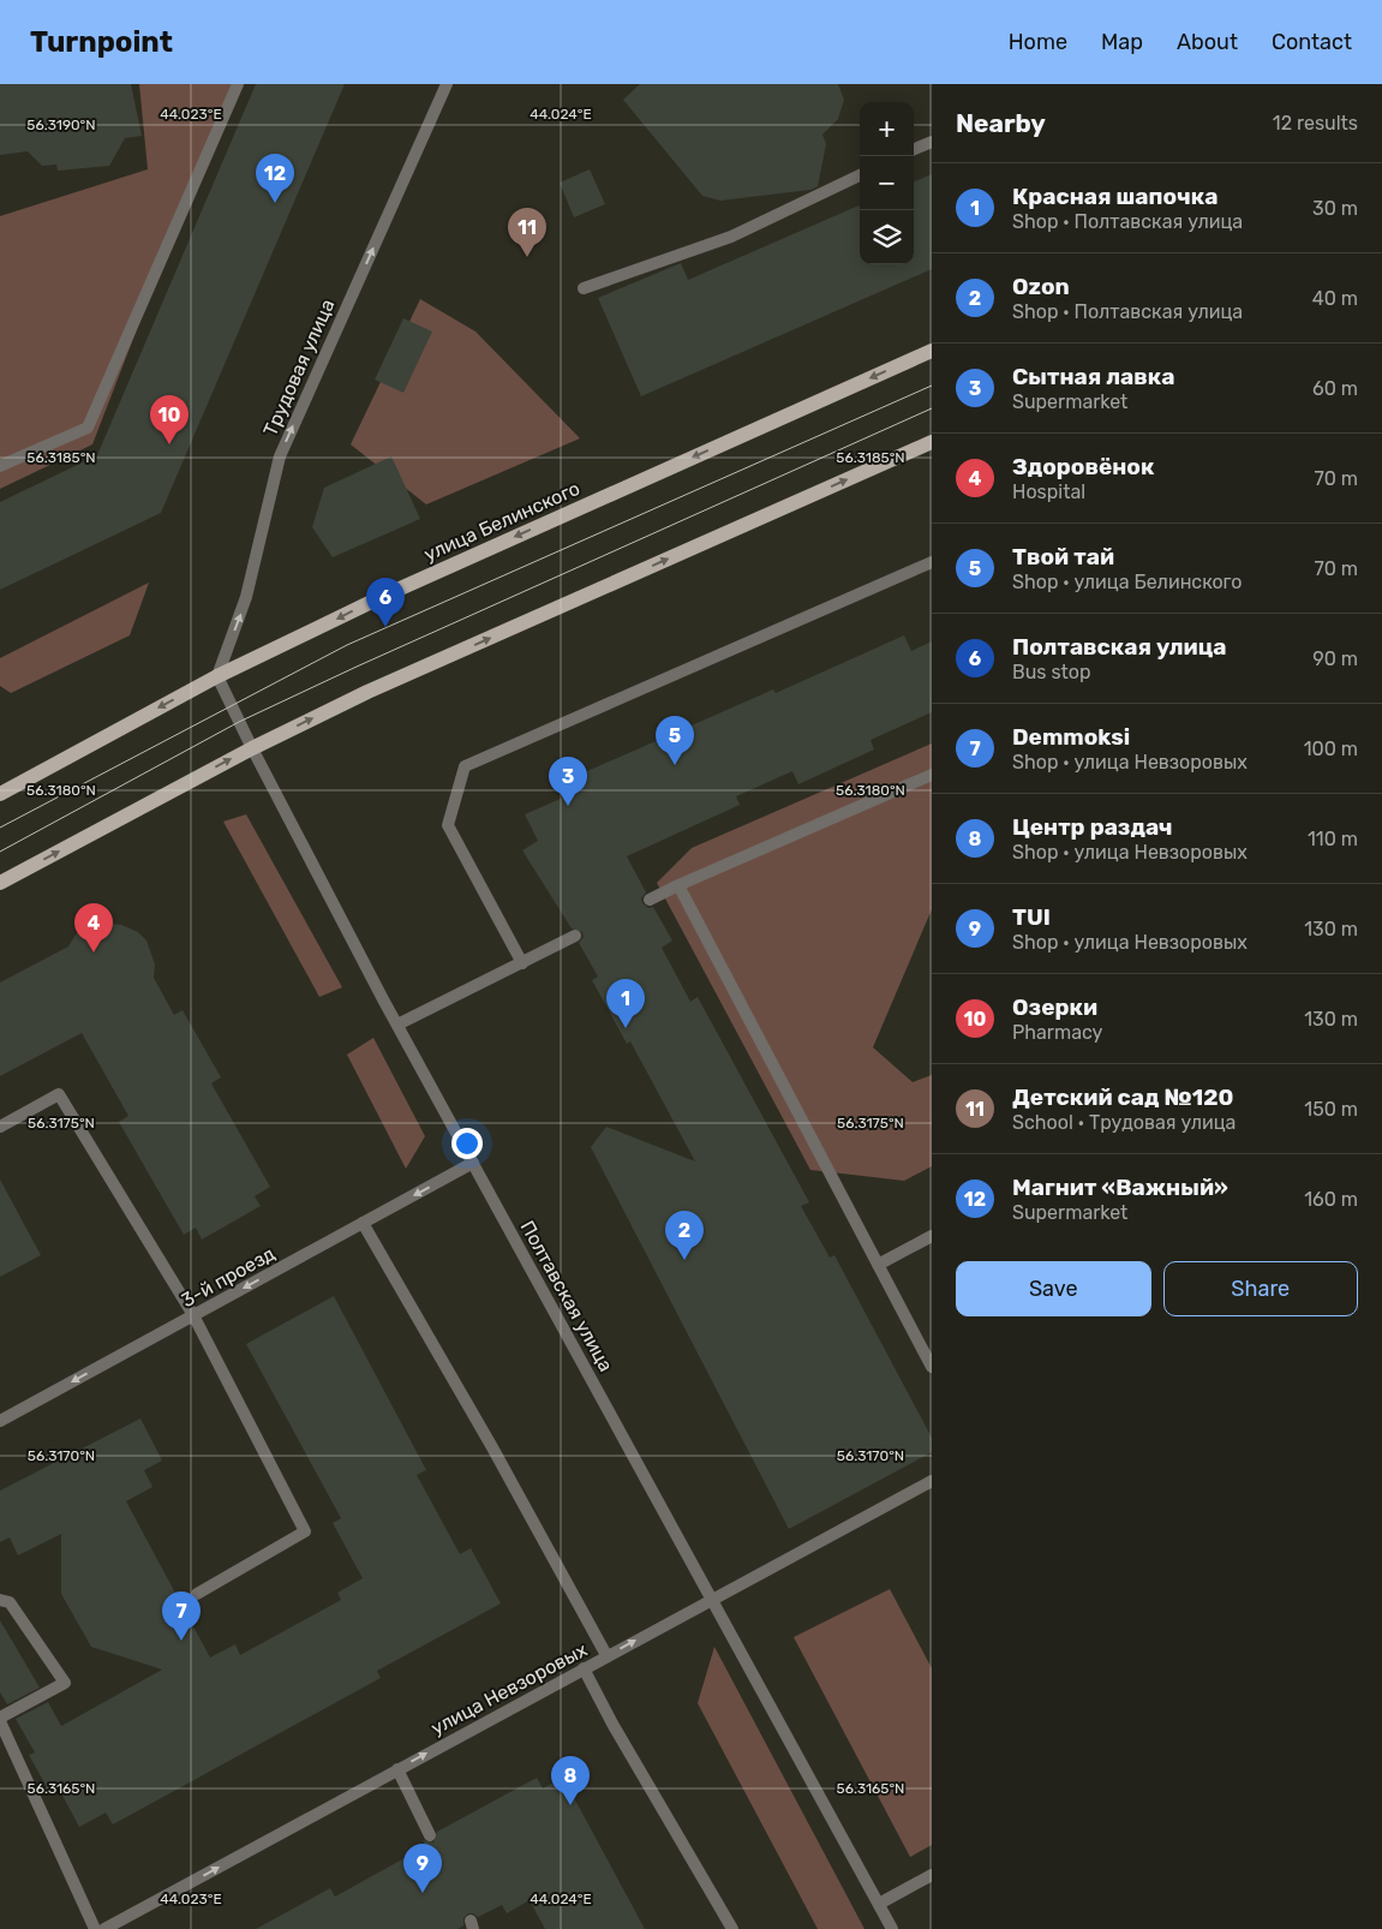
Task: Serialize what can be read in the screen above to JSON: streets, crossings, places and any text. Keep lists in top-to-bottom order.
{
  "streets": {
    "main road": ["улица Белинского"],
    "street": [
      "Трудовая улица",
      "3-й проезд",
      "Полтавская улица",
      "улица Невзоровых"
    ]
  },
  "crossings": [
    ["Трудовая улица", "улица Белинского"],
    ["Трудовая улица", "Полтавская улица"],
    ["улица Белинского", "Полтавская улица"],
    ["3-й проезд", "Полтавская улица"],
    ["Полтавская улица", "улица Невзоровых"]
  ],
  "one_way": ["Трудовая улица", "3-й проезд", "улица Невзоровых"],
  "page": {
    "header": "Turnpoint",
    "nav": [
      "Home",
      "Map",
      "About",
      "Contact"
    ],
    "heading": ["Nearby", "12 results"],
    "map_buttons": ["+", "−"],
    "pins": [
      "12",
      "11",
      "10",
      "6",
      "5",
      "3",
      "4",
      "1",
      "2",
      "7",
      "8",
      "9"
    ],
    "list": [
      {
        "mark": "1",
        "name": "Красная шапочка",
        "note": "Shop · Полтавская улица",
        "value": "30 m"
      },
      {
        "mark": "2",
        "name": "Ozon",
        "note": "Shop · Полтавская улица",
        "value": "40 m"
      },
      {
        "mark": "3",
        "name": "Сытная лавка",
        "note": "Supermarket",
        "value": "60 m"
      },
      {
        "mark": "4",
        "name": "Здоровёнок",
        "note": "Hospital",
        "value": "70 m"
      },
      {
        "mark": "5",
        "name": "Твой тай",
        "note": "Shop · улица Белинского",
        "value": "70 m"
      },
      {
        "mark": "6",
        "name": "Полтавская улица",
        "note": "Bus stop",
        "value": "90 m"
      },
      {
        "mark": "7",
        "name": "Demmoksi",
        "note": "Shop · улица Невзоровых",
        "value": "100 m"
      },
      {
        "mark": "8",
        "name": "Центр раздач",
        "note": "Shop · улица Невзоровых",
        "value": "110 m"
      },
      {
        "mark": "9",
        "name": "TUI",
        "note": "Shop · улица Невзоровых",
        "value": "130 m"
      },
      {
        "mark": "10",
        "name": "Озерки",
        "note": "Pharmacy",
        "value": "130 m"
      },
      {
        "mark": "11",
        "name": "Детский сад №120",
        "note": "School · Трудовая улица",
        "value": "150 m"
      },
      {
        "mark": "12",
        "name": "Магнит «Важный»",
        "note": "Supermarket",
        "value": "160 m"
      }
    ],
    "buttons": ["Save", "Share"]
  },
  "coordinates": [
    "44.023°E",
    "44.024°E",
    "56.3190°N",
    "56.3185°N",
    "56.3180°N",
    "56.3175°N",
    "56.3170°N",
    "56.3165°N"
  ]
}
